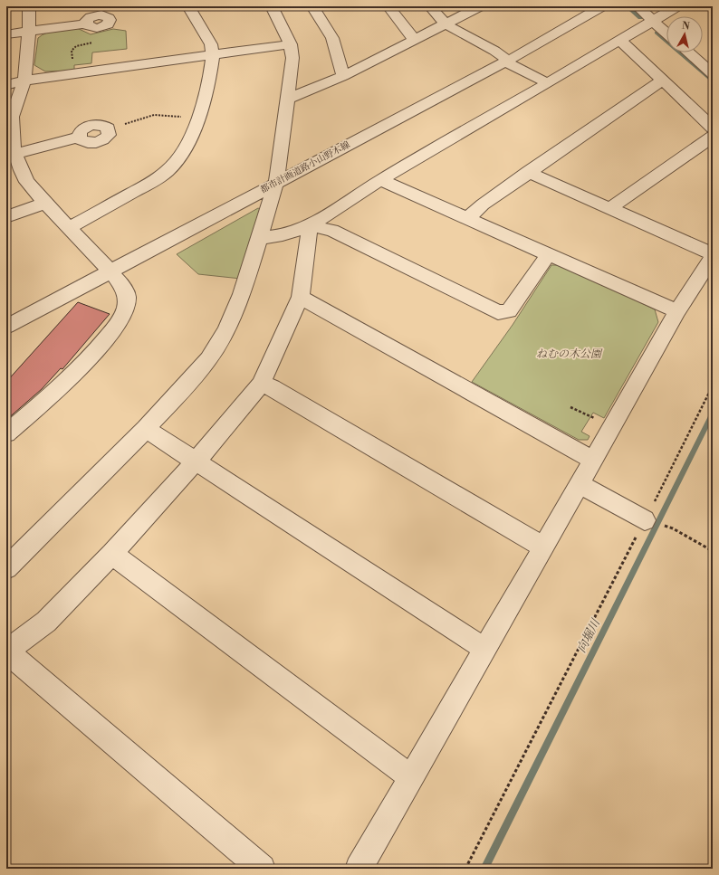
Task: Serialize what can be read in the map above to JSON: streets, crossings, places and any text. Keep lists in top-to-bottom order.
{
  "streets": {
    "street": ["都市計画道路小山野木線"]
  },
  "water": ["向堀川"],
  "parks": ["ねむの木公園"],
  "north": "top"
}
